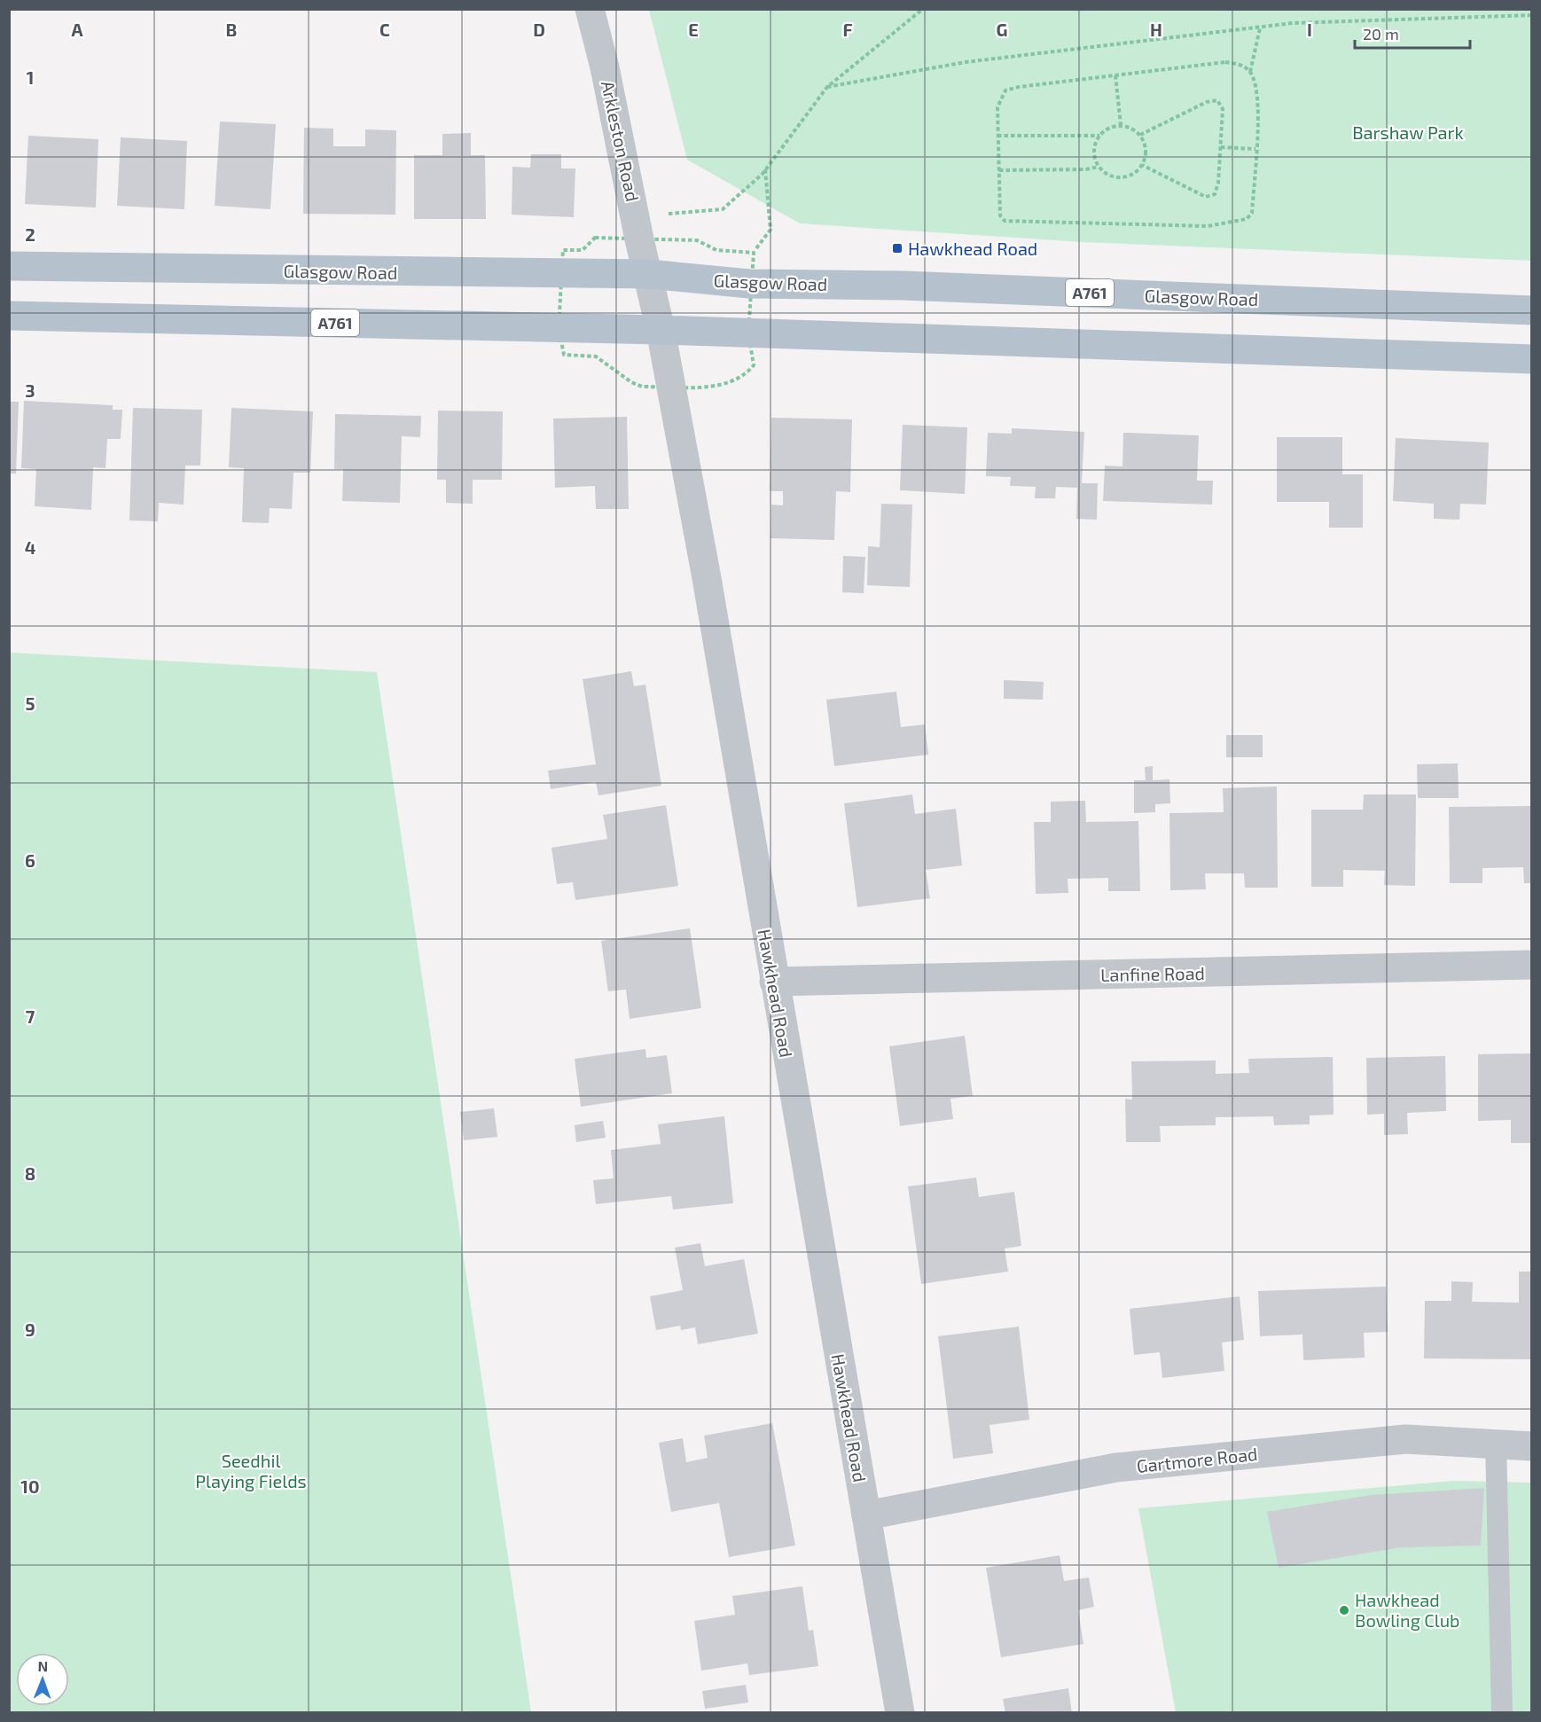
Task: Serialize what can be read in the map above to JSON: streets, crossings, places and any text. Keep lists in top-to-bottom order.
{
  "streets": {
    "main road": ["Glasgow Road", "A761"],
    "street": [
      "Arkleston Road",
      "Lanfine Road",
      "Hawkhead Road",
      "Gartmore Road"
    ]
  },
  "crossings": [
    ["Arkleston Road", "Glasgow Road"],
    ["Arkleston Road", "Hawkhead Road"],
    ["Glasgow Road", "Hawkhead Road"],
    ["A761", "Hawkhead Road"],
    ["Lanfine Road", "Hawkhead Road"],
    ["Hawkhead Road", "Gartmore Road"]
  ],
  "parks": ["Barshaw Park", "Seedhil Playing Fields"],
  "places": {
    "transit": ["Hawkhead Road"],
    "other": ["Hawkhead Bowling Club"]
  },
  "scale_bar": "20 m",
  "north": "top",
  "grid": {
    "columns": [
      "A",
      "B",
      "C",
      "D",
      "E",
      "F",
      "G",
      "H",
      "I"
    ],
    "rows": [
      "1",
      "2",
      "3",
      "4",
      "5",
      "6",
      "7",
      "8",
      "9",
      "10"
    ]
  }
}
